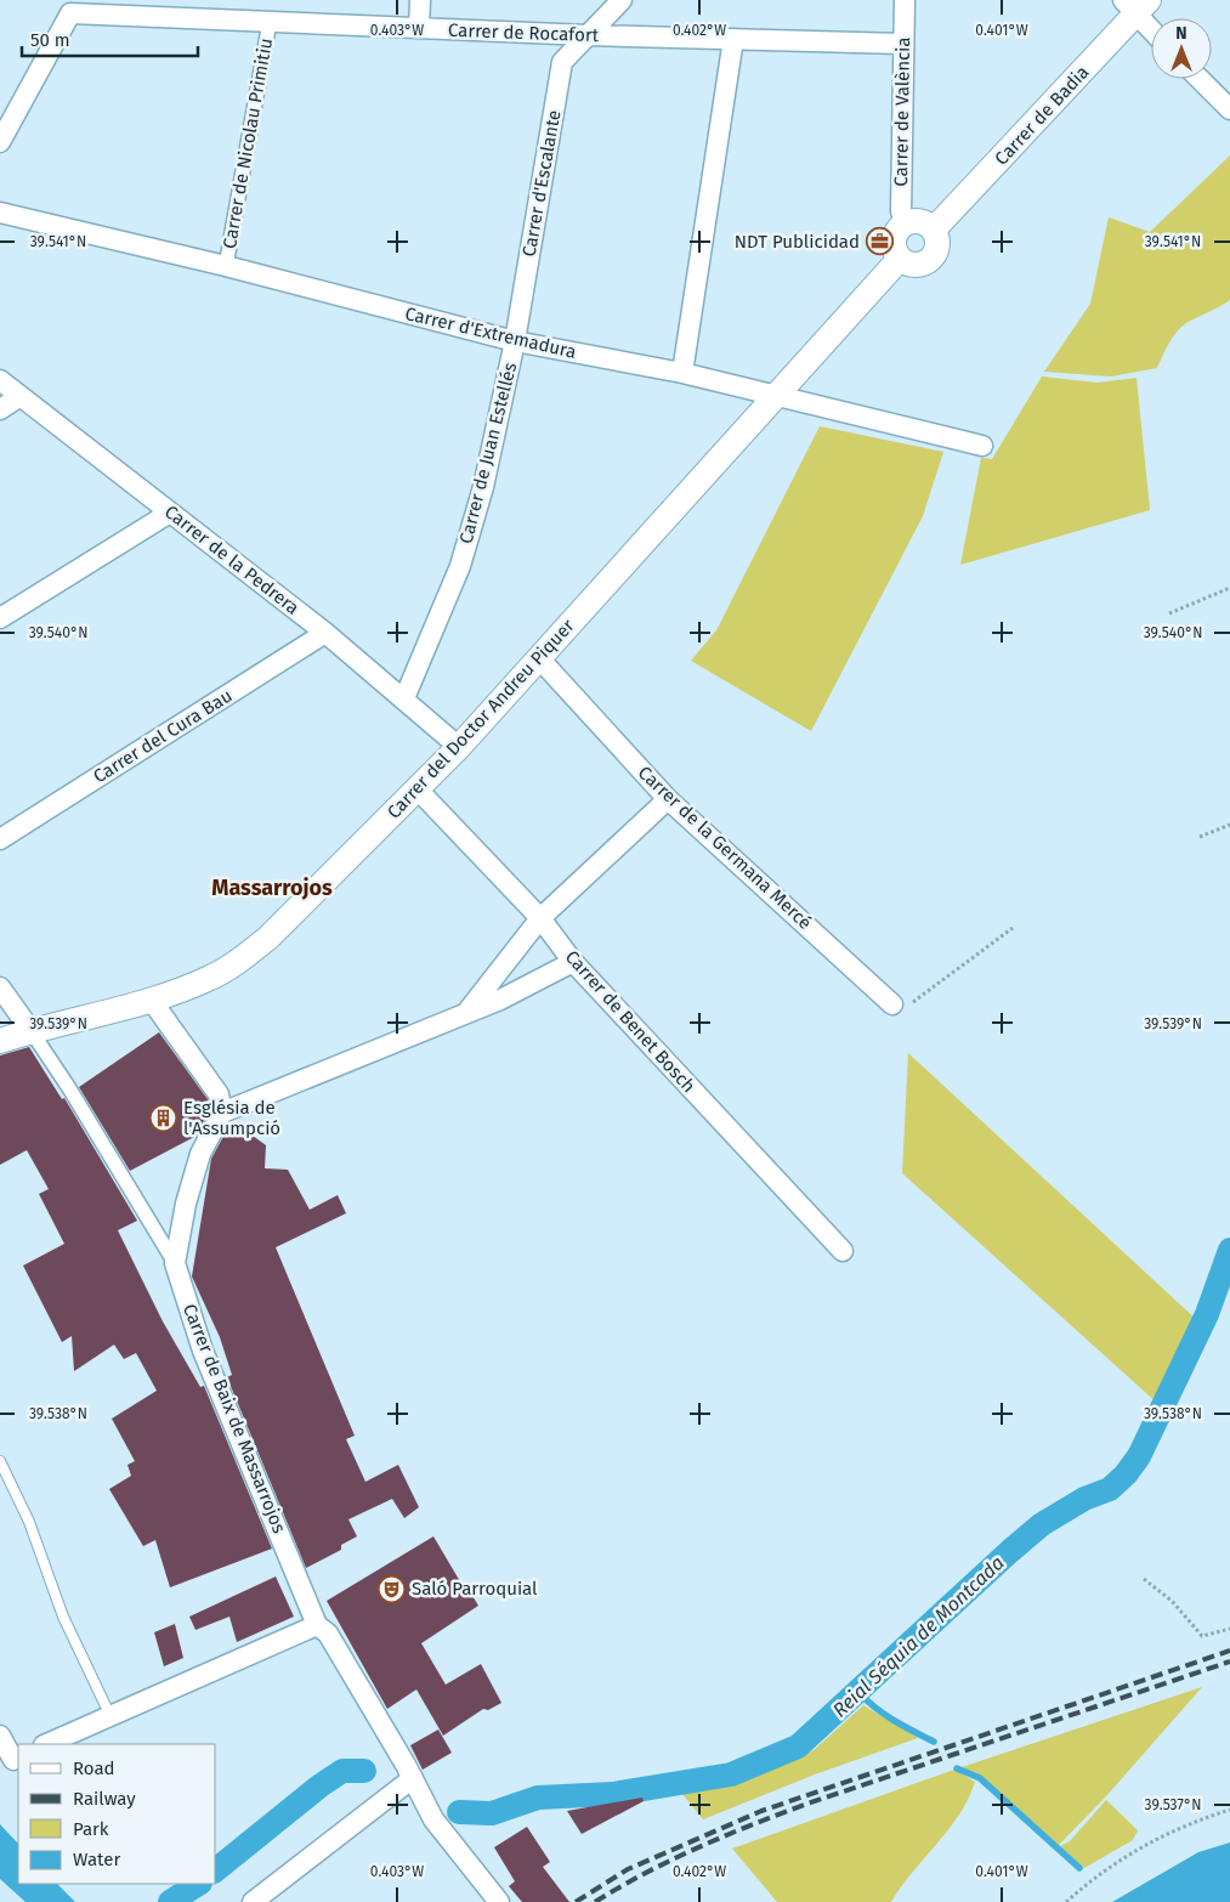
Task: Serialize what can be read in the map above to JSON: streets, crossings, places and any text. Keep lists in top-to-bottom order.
{
  "streets": {
    "street": [
      "Carrer de Rocafort",
      "Carrer de València",
      "Carrer de Badia",
      "Carrer de Nicolau Primitiu",
      "Carrer d'Escalante",
      "Carrer d'Extremadura",
      "Carrer de Juan Estellés",
      "Carrer de la Pedrera",
      "Carrer del Doctor Andreu Piquer",
      "Carrer del Cura Bau",
      "Carrer de la Germana Mercé",
      "Carrer de Benet Bosch",
      "Carrer de Baix de Massarrojos"
    ]
  },
  "crossings": [
    ["Carrer de Rocafort", "Carrer de València"],
    ["Carrer de Rocafort", "Carrer de Nicolau Primitiu"],
    ["Carrer de Rocafort", "Carrer d'Escalante"],
    ["Carrer de València", "Carrer de Badia"],
    ["Carrer de Nicolau Primitiu", "Carrer d'Extremadura"],
    ["Carrer d'Escalante", "Carrer d'Extremadura"],
    ["Carrer d'Escalante", "Carrer de Juan Estellés"],
    ["Carrer d'Extremadura", "Carrer de Juan Estellés"],
    ["Carrer d'Extremadura", "Carrer del Doctor Andreu Piquer"],
    ["Carrer de Juan Estellés", "Carrer de la Pedrera"],
    ["Carrer de la Pedrera", "Carrer del Doctor Andreu Piquer"],
    ["Carrer de la Pedrera", "Carrer del Cura Bau"],
    ["Carrer del Doctor Andreu Piquer", "Carrer de la Germana Mercé"],
    ["Carrer del Doctor Andreu Piquer", "Carrer de Benet Bosch"],
    ["Carrer del Doctor Andreu Piquer", "Carrer de Baix de Massarrojos"]
  ],
  "districts": ["Massarrojos"],
  "water": ["Reial Séquia de Montcada"],
  "places": {
    "office": ["NDT Publicidad"],
    "building": ["Església de l'Assumpció"],
    "theatre": ["Saló Parroquial"]
  },
  "legend": [
    "Road",
    "Railway",
    "Park",
    "Water"
  ],
  "scale_bar": "50 m",
  "north": "top",
  "coordinates": [
    "0.403°W",
    "0.402°W",
    "0.401°W",
    "39.541°N",
    "39.540°N",
    "39.539°N",
    "39.538°N",
    "39.537°N"
  ]
}
